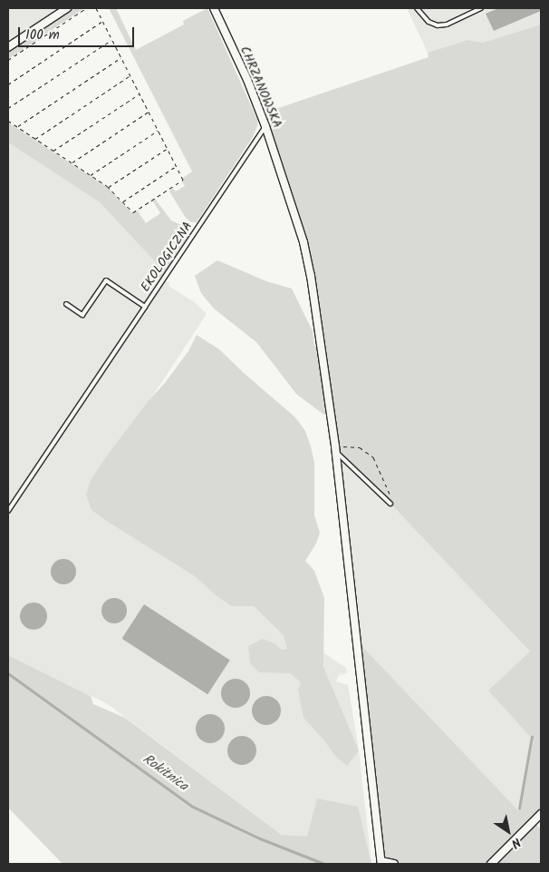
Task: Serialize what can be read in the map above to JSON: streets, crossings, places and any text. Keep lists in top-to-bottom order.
{
  "streets": {
    "street": ["CHRZANOWSKA"],
    "lane": ["EKOLOGICZNA"]
  },
  "crossings": [
    ["CHRZANOWSKA", "EKOLOGICZNA"]
  ],
  "water": ["Rokitnica"],
  "scale_bar": "100 m",
  "north": "bottom right"
}
